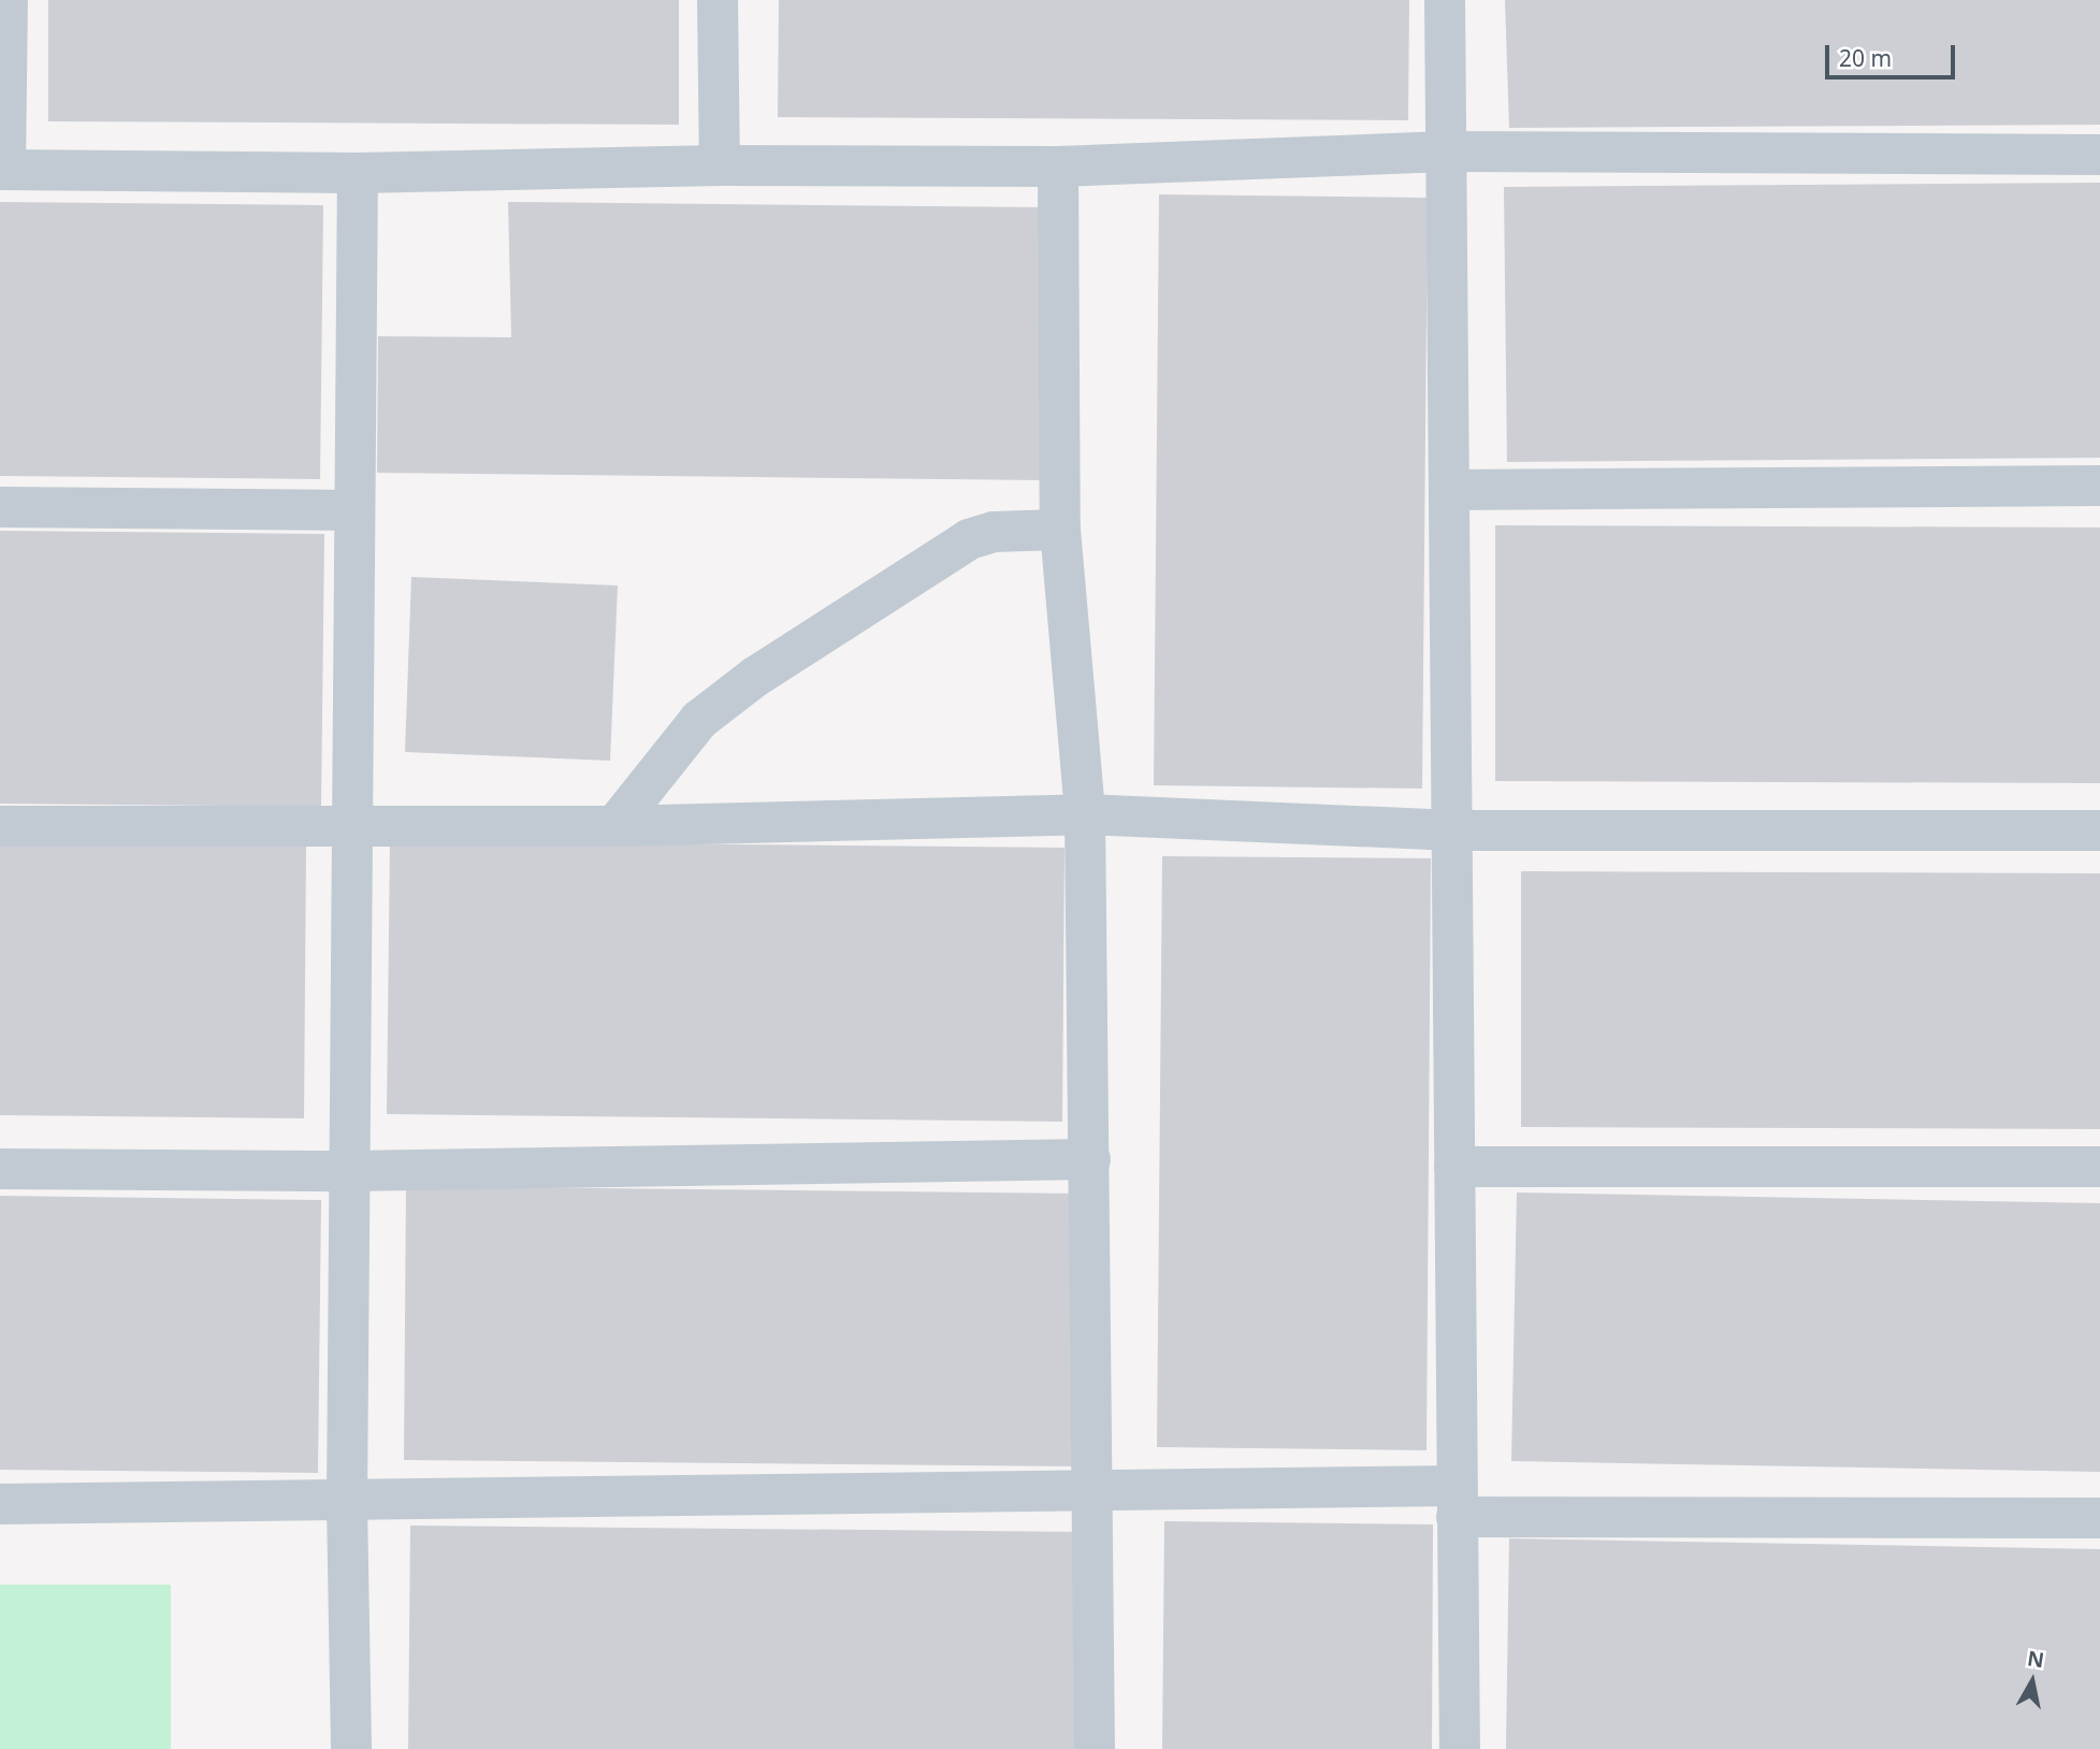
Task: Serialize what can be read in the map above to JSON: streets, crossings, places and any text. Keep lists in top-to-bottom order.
{
  "scale_bar": "20 m",
  "north": "top"
}
